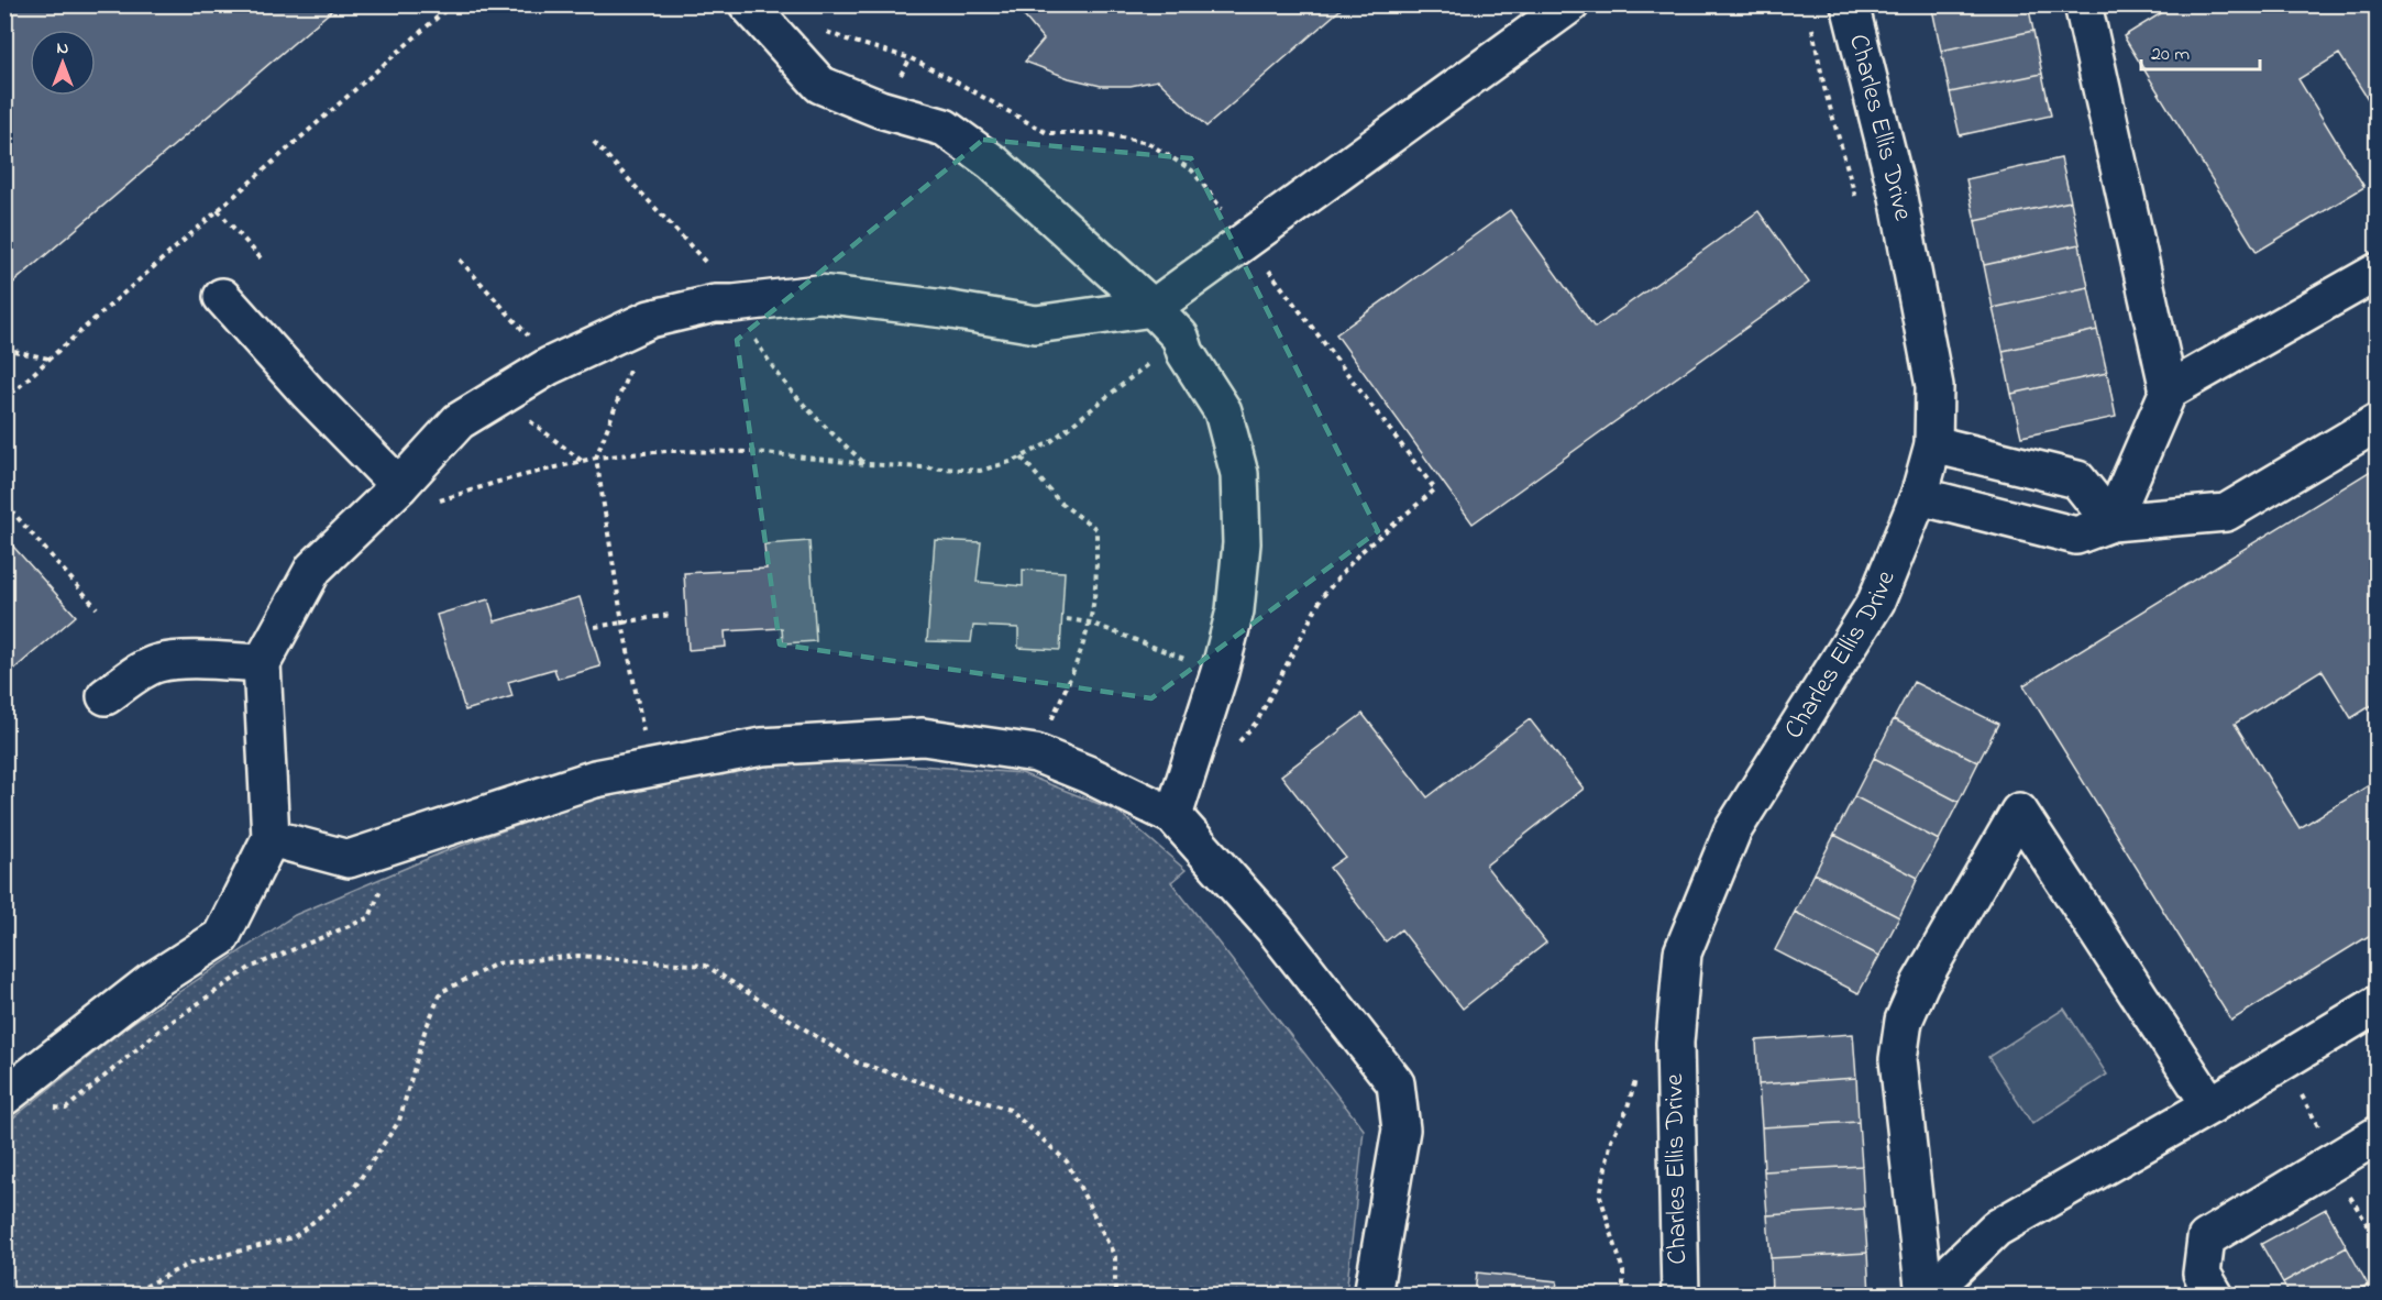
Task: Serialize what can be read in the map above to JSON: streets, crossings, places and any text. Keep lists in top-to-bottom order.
{
  "streets": {
    "street": ["Charles Ellis Drive"]
  },
  "scale_bar": "20 m",
  "north": "top"
}
